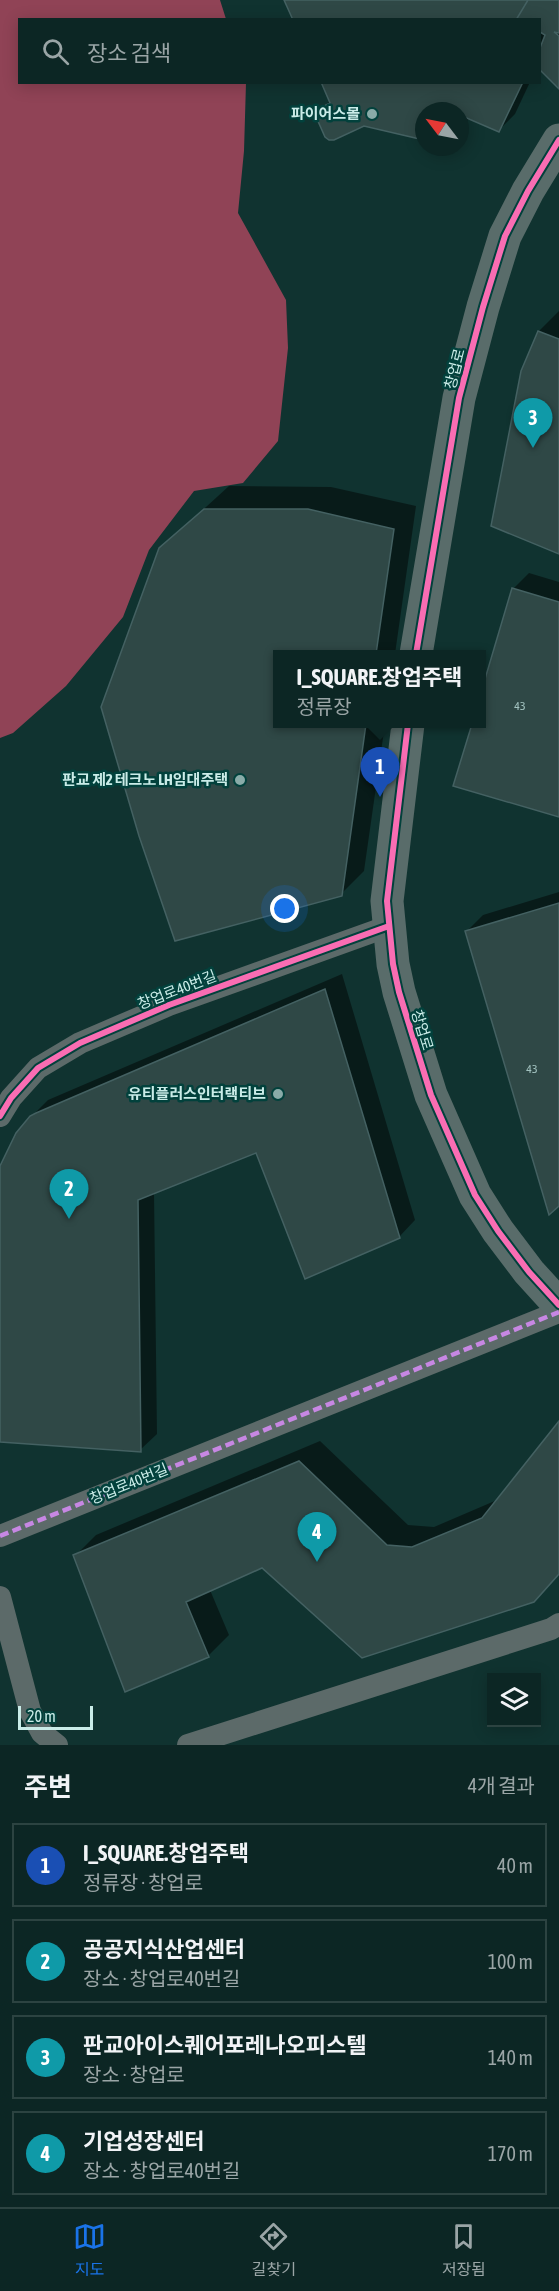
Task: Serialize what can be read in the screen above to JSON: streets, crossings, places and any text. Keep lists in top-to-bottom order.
{
  "streets": {
    "street": ["창업로", "창업로40번길"]
  },
  "crossings": [
    ["창업로", "창업로40번길"]
  ],
  "places": ["파이어스몰", "판교 제2 테크노 LH임대주택", "유티플러스인터랙티브"],
  "house_numbers": ["43", "43"],
  "scale_bar": "20 m",
  "north": "top left",
  "page": {
    "search": "장소 검색",
    "pins": [
      "3",
      "1",
      "2",
      "4"
    ],
    "popup": ["I_SQUARE.창업주택", "정류장"],
    "scale": "20 m",
    "heading": ["주변", "4개 결과"],
    "list": [
      {
        "mark": "1",
        "name": "I_SQUARE.창업주택",
        "note": "정류장 · 창업로",
        "value": "40 m"
      },
      {
        "mark": "2",
        "name": "공공지식산업센터",
        "note": "장소 · 창업로40번길",
        "value": "100 m"
      },
      {
        "mark": "3",
        "name": "판교아이스퀘어포레나오피스텔",
        "note": "장소 · 창업로",
        "value": "140 m"
      },
      {
        "mark": "4",
        "name": "기업성장센터",
        "note": "장소 · 창업로40번길",
        "value": "170 m"
      }
    ],
    "nav": ["지도", "길찾기", "저장됨"]
  }
}
